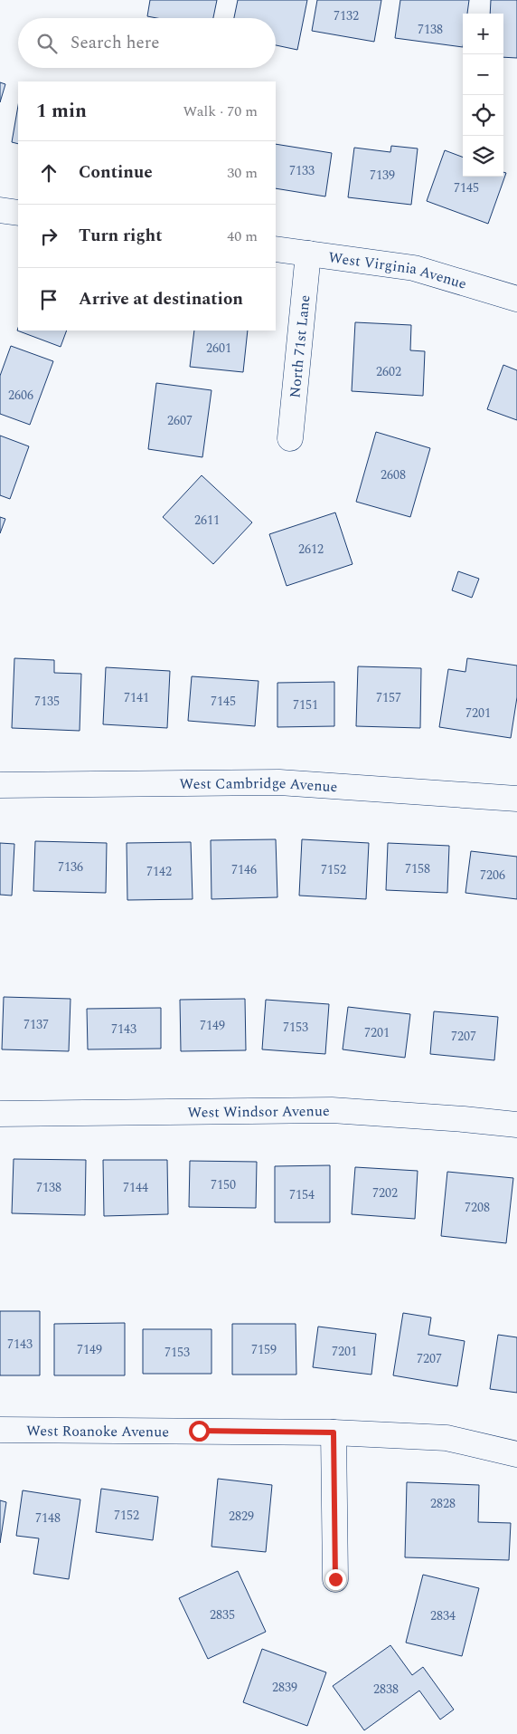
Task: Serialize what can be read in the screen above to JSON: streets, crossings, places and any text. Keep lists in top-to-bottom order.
{
  "streets": {
    "street": [
      "West Virginia Avenue",
      "North 71st Lane",
      "West Cambridge Avenue",
      "West Windsor Avenue",
      "West Roanoke Avenue"
    ]
  },
  "crossings": [
    ["West Virginia Avenue", "North 71st Lane"]
  ],
  "house_numbers": [
    "7132",
    "7138",
    "7133",
    "7139",
    "7145",
    "2601",
    "2602",
    "2606",
    "2607",
    "2608",
    "2611",
    "2612",
    "7141",
    "7157",
    "7135",
    "7145",
    "7151",
    "7201",
    "7136",
    "7158",
    "7146",
    "7152",
    "7142",
    "7206",
    "7137",
    "7149",
    "7153",
    "7143",
    "7201",
    "7207",
    "7150",
    "7138",
    "7144",
    "7202",
    "7154",
    "7208",
    "7143",
    "7149",
    "7159",
    "7201",
    "7153",
    "7207",
    "2828",
    "7152",
    "2829",
    "7148",
    "2835",
    "2834",
    "2839",
    "2838"
  ],
  "page": {
    "map_buttons": ["+", "−"],
    "search": "Search here",
    "heading": ["1 min", "Walk · 70 m"],
    "list": [
      ["Continue", "30 m"],
      ["Turn right", "40 m"],
      "Arrive at destination"
    ]
  }
}
